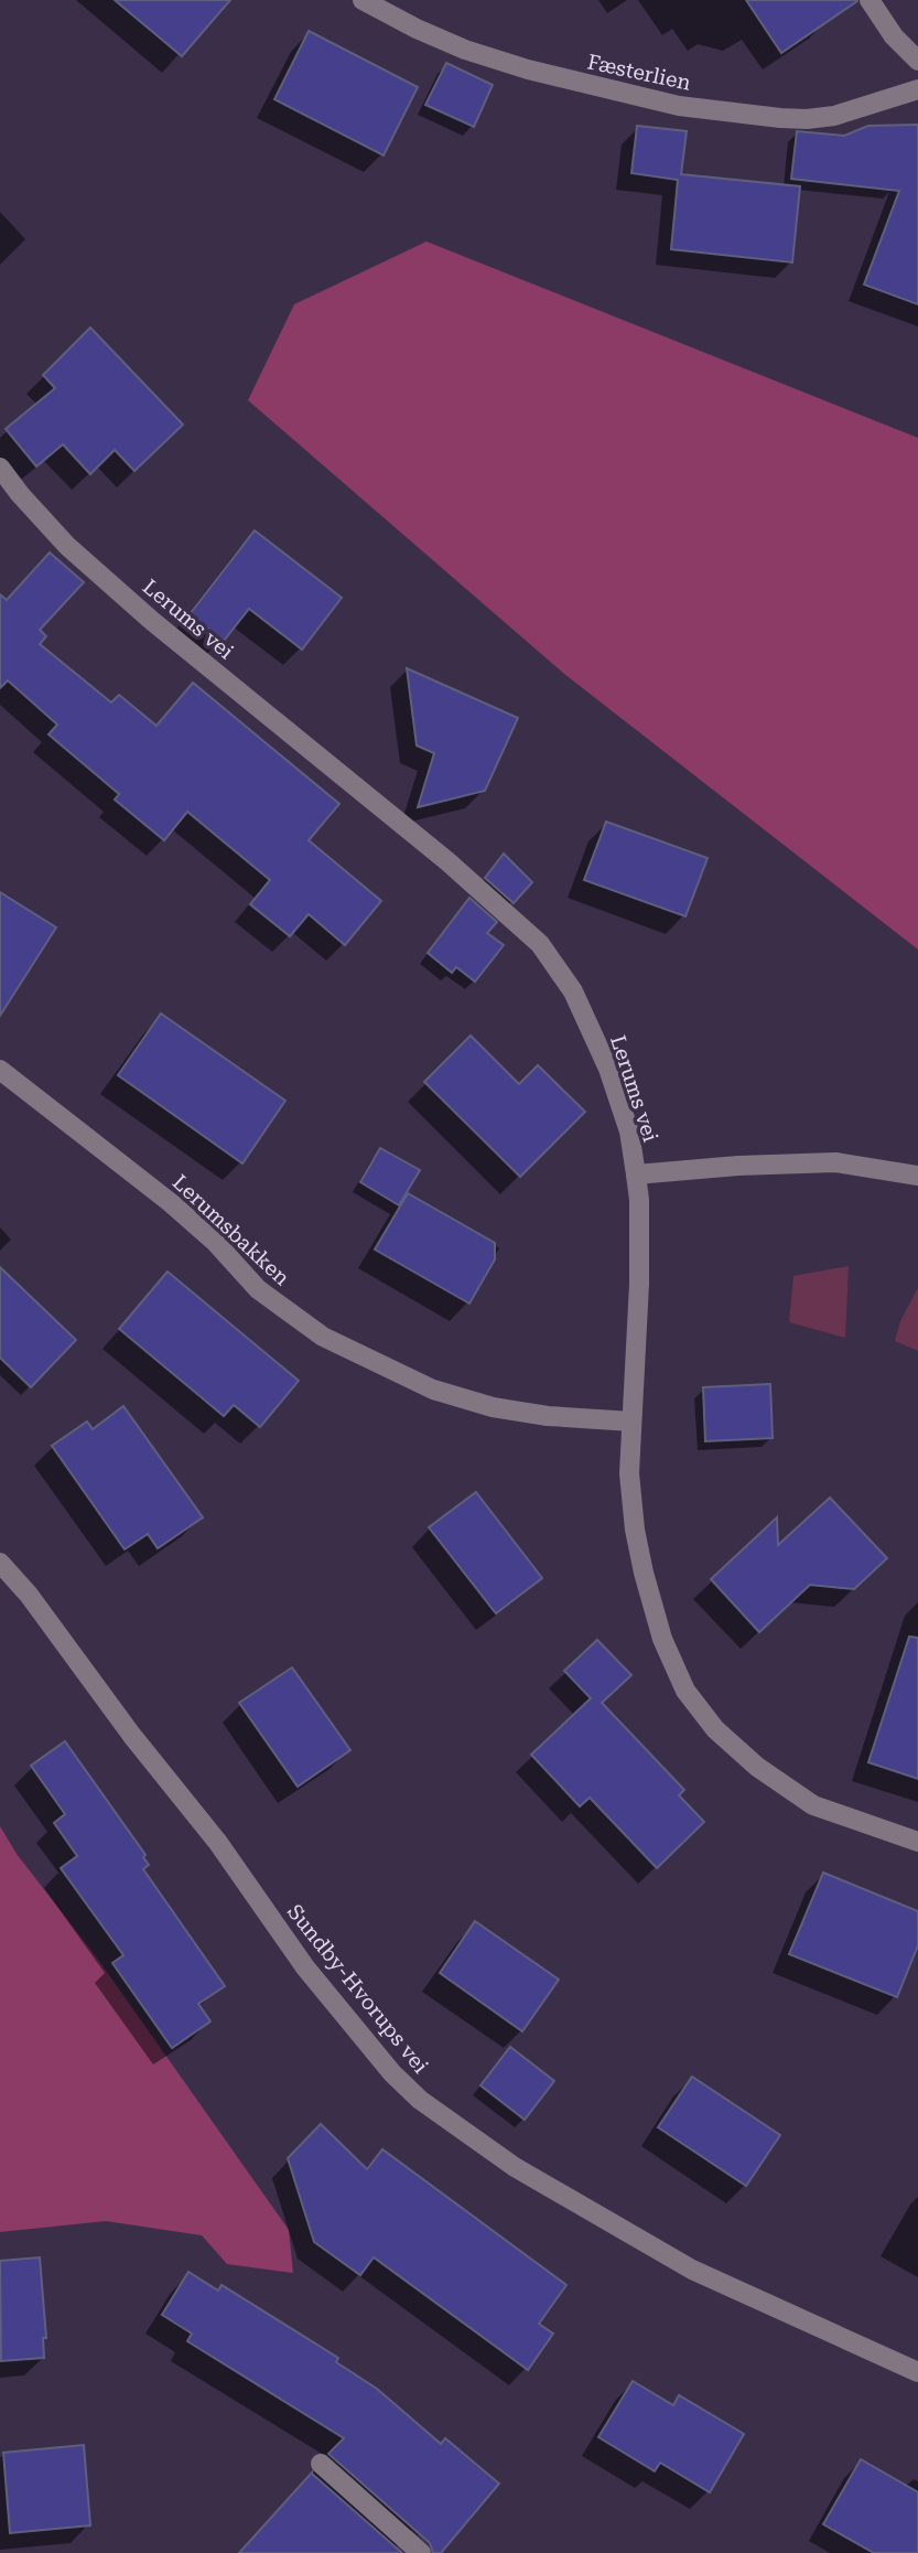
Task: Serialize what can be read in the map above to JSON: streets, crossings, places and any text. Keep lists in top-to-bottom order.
{
  "streets": {
    "street": [
      "Fæsterlien",
      "Lerums vei",
      "Lerumsbakken",
      "Sundby-Hvorups vei"
    ]
  },
  "crossings": [
    ["Lerums vei", "Lerumsbakken"]
  ]
}
